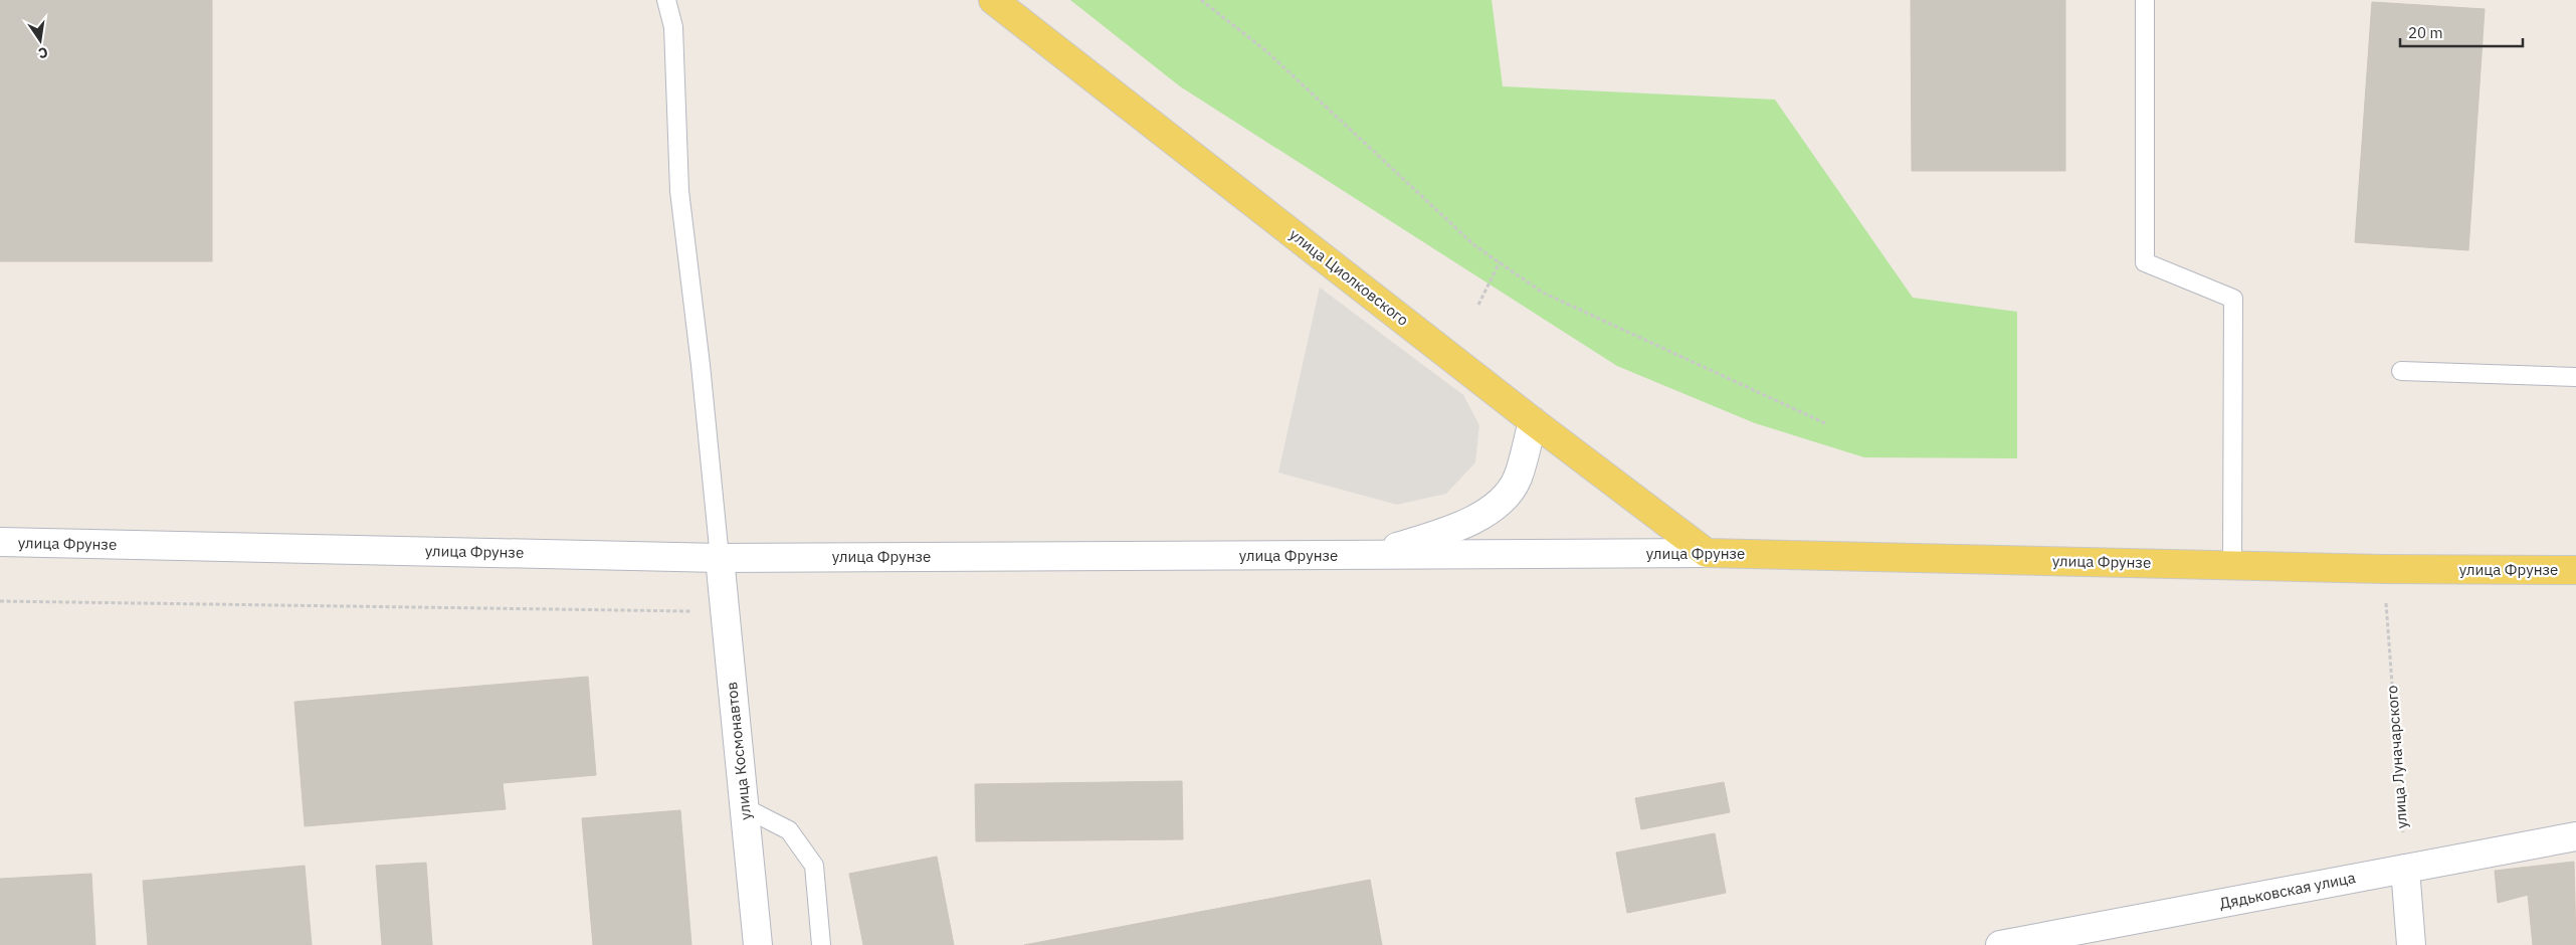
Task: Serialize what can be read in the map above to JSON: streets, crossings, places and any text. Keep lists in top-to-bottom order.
{
  "streets": {
    "main road": [
      "улица Циолковского",
      "улица Фрунзе",
      "улица Космонавтов",
      "Дядьковская улица"
    ],
    "path": ["улица Луначарского"]
  },
  "crossings": [
    ["улица Циолковского", "улица Фрунзе"],
    ["улица Фрунзе", "улица Космонавтов"],
    ["улица Фрунзе", "улица Луначарского"],
    ["улица Луначарского", "Дядьковская улица"]
  ],
  "scale_bar": "20 m",
  "north": "bottom"
}
